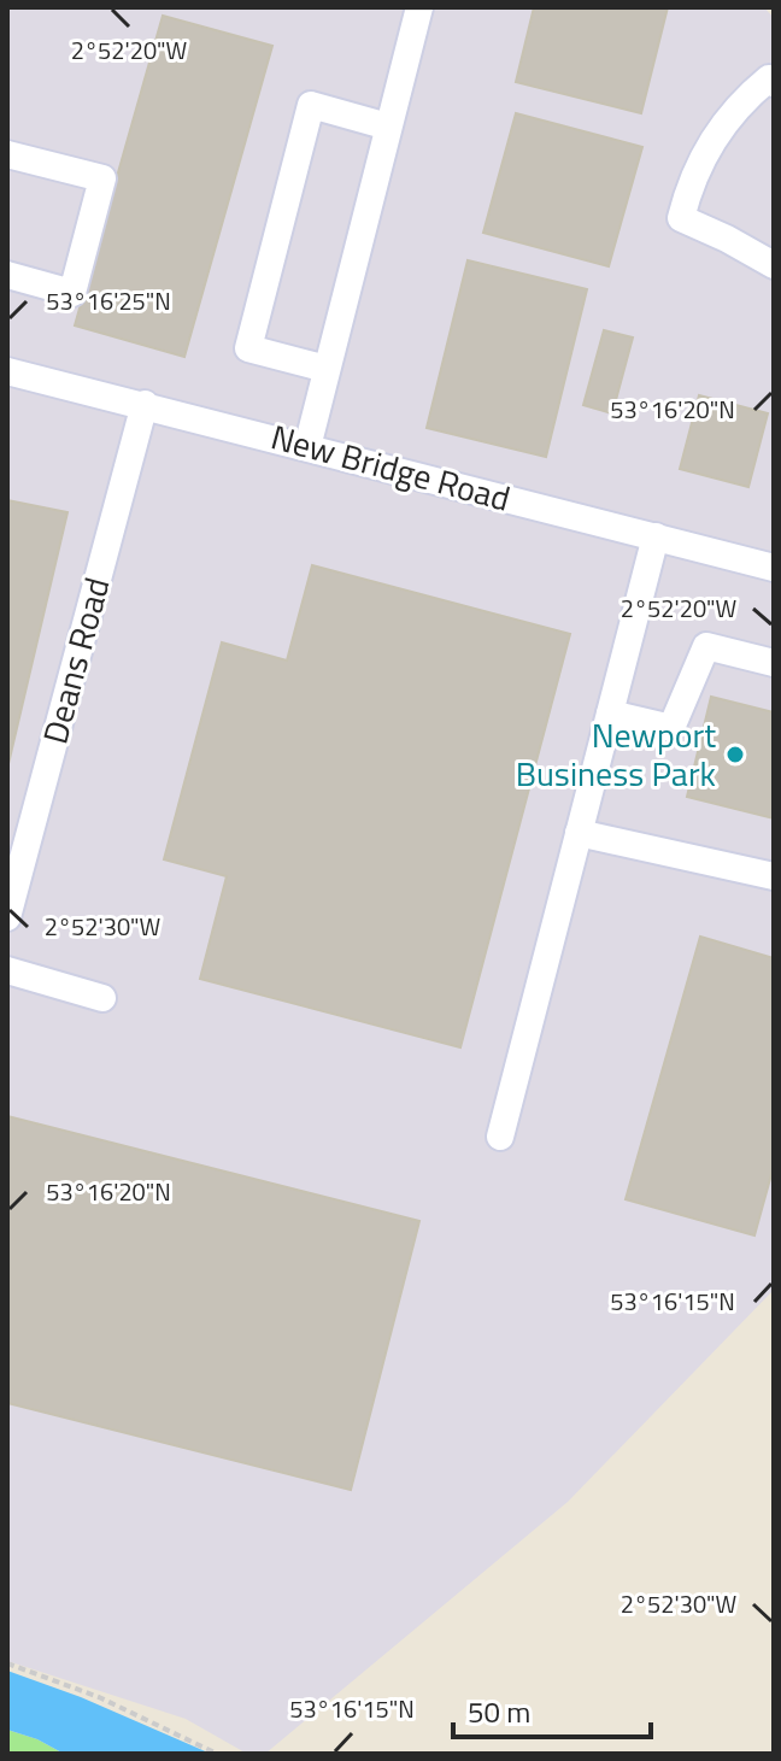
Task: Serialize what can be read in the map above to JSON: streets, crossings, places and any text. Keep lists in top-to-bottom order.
{
  "streets": {
    "street": ["New Bridge Road", "Deans Road"]
  },
  "crossings": [
    ["New Bridge Road", "Deans Road"]
  ],
  "places": ["Newport Business Park"],
  "scale_bar": "50 m",
  "coordinates": [
    "2°52'20\"W",
    "53°16'25\"N",
    "53°16'20\"N",
    "2°52'30\"W",
    "53°16'15\"N"
  ]
}
